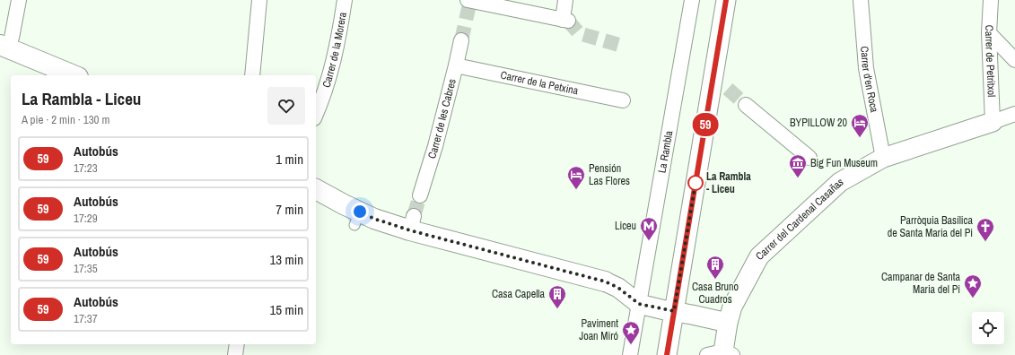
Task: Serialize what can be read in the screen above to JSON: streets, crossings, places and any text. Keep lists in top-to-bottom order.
{
  "streets": {
    "street": [
      "Carrer de la Morera",
      "Carrer de Petritxol",
      "Carrer d'en Roca",
      "Carrer de la Petxina",
      "Carrer de les Cabres",
      "La Rambla",
      "Carrer del Cardenal Casañas"
    ]
  },
  "crossings": [
    ["Carrer de Petritxol", "Carrer del Cardenal Casañas"],
    ["Carrer d'en Roca", "Carrer del Cardenal Casañas"],
    ["Carrer de la Petxina", "Carrer de les Cabres"]
  ],
  "places": {
    "hotel": ["BYPILLOW 20", "Pensión Las Flores"],
    "museum": ["Big Fun Museum"],
    "other": ["La Rambla - Liceu"],
    "metro station": ["Liceu"],
    "church": ["Parròquia Basílica de Santa Maria del Pi"],
    "building": ["Casa Bruno Cuadros", "Casa Capella"],
    "place": ["Campanar de Santa Maria del Pi", "Paviment Joan Miró"]
  },
  "lines": ["bus line 59"],
  "page": {
    "on_map": "59",
    "heading": ["La Rambla - Liceu", "A pie · 2 min · 130 m"],
    "list": [
      {
        "mark": "59",
        "name": "Autobús",
        "note": "17:23",
        "value": "1 min"
      },
      {
        "mark": "59",
        "name": "Autobús",
        "note": "17:29",
        "value": "7 min"
      },
      {
        "mark": "59",
        "name": "Autobús",
        "note": "17:35",
        "value": "13 min"
      },
      {
        "mark": "59",
        "name": "Autobús",
        "note": "17:37",
        "value": "15 min"
      }
    ]
  }
}
